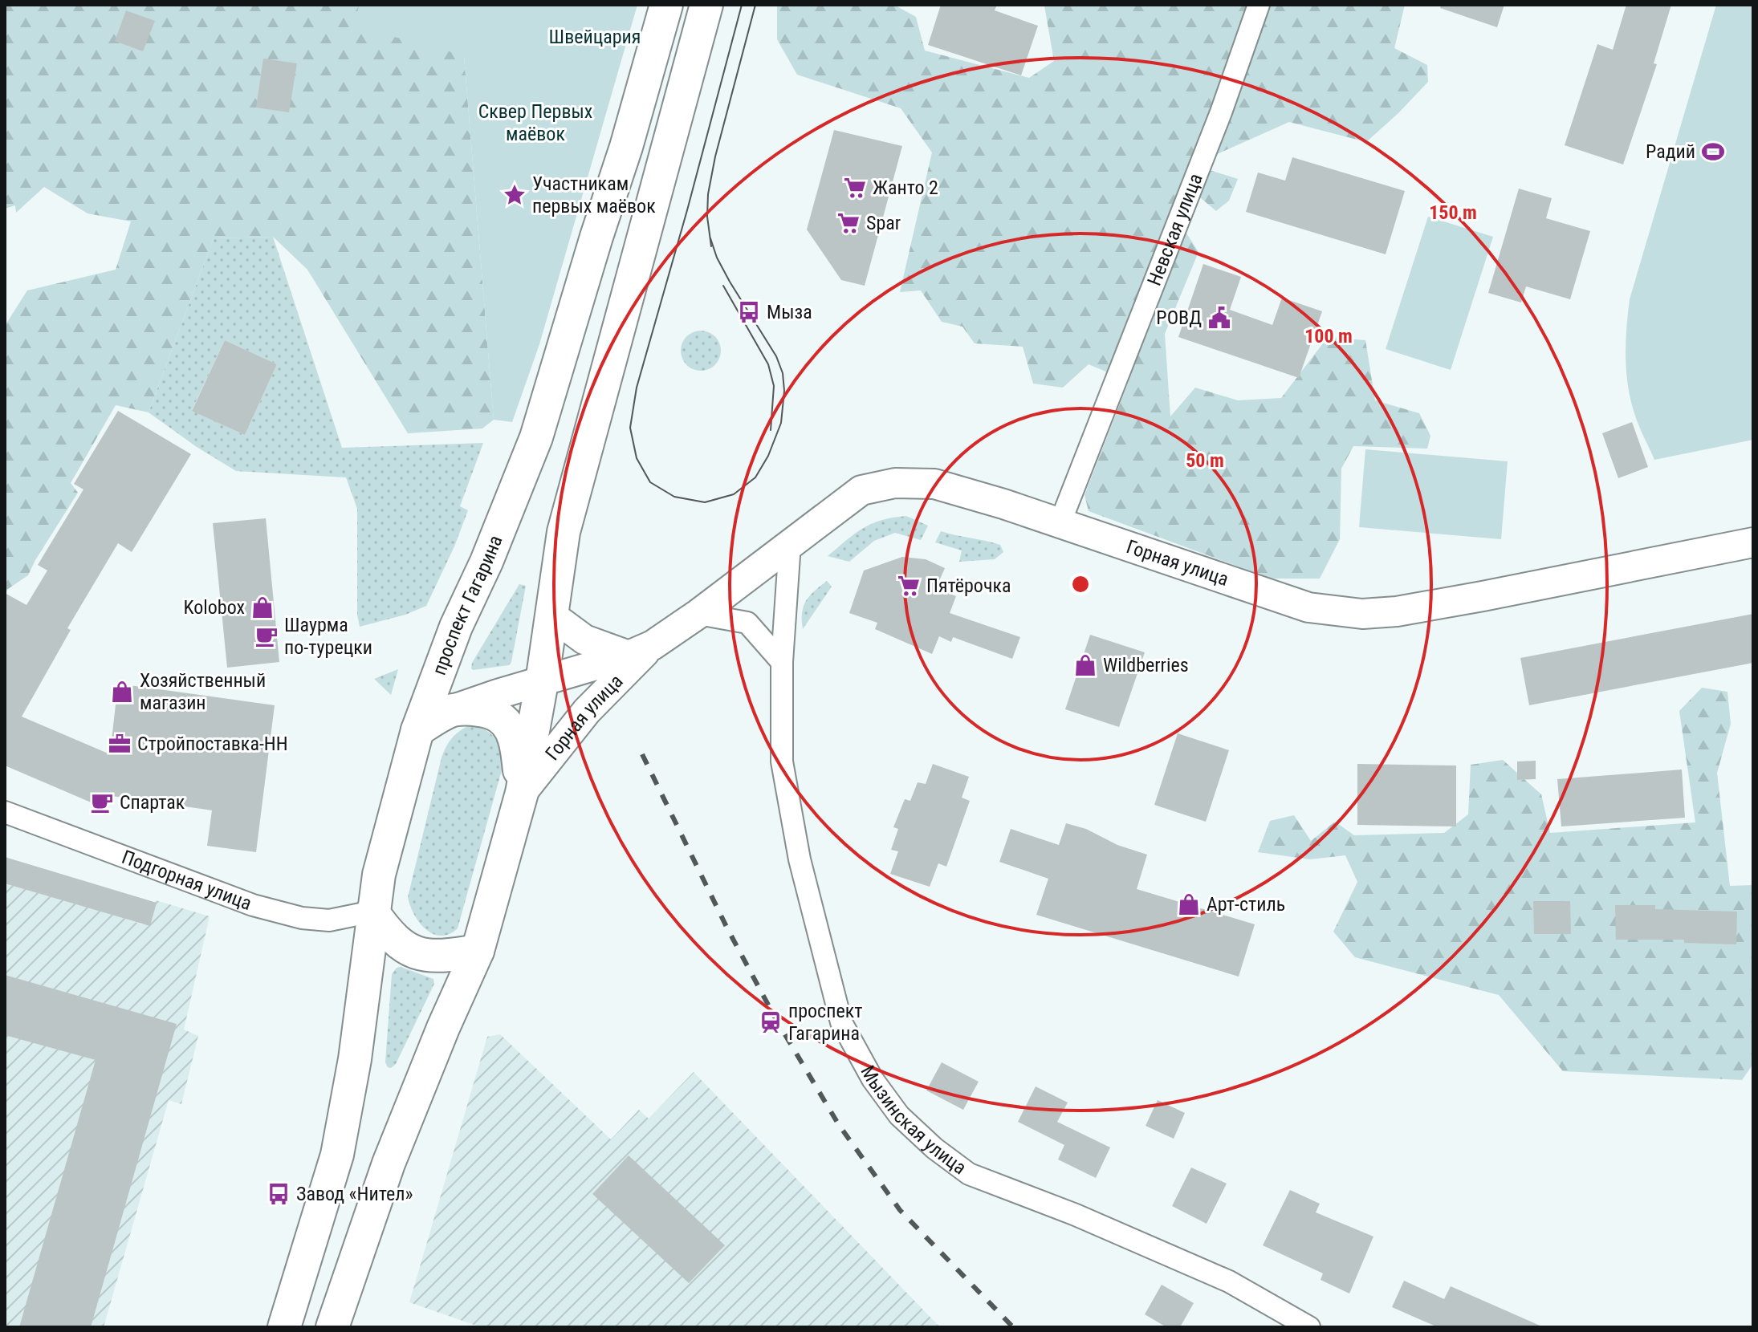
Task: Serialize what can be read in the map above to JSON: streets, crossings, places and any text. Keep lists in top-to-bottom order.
{
  "streets": {
    "main road": ["Горная улица", "проспект Гагарина"],
    "street": ["Невская улица", "Подгорная улица", "Мызинская улица"]
  },
  "crossings": [
    ["Невская улица", "Горная улица"],
    ["Горная улица", "Мызинская улица"],
    ["проспект Гагарина", "Подгорная улица"]
  ],
  "parks": ["Швейцария", "Сквер Первых маёвок"],
  "places": {
    "sports": ["Радий"],
    "supermarket": ["Жанто 2", "Spar", "Пятёрочка"],
    "place": ["Участникам первых маёвок"],
    "bus stop": ["Мыза", "Завод «Нител»"],
    "public building": ["РОВД"],
    "shop": [
      "Kolobox",
      "Wildberries",
      "Хозяйственный магазин",
      "Арт-стиль"
    ],
    "cafe": ["Шаурма по-турецки", "Спартак"],
    "office": ["Стройпоставка-НН"],
    "station": ["проспект Гагарина"]
  },
  "rings": ["150 m", "100 m", "50 m"]
}
